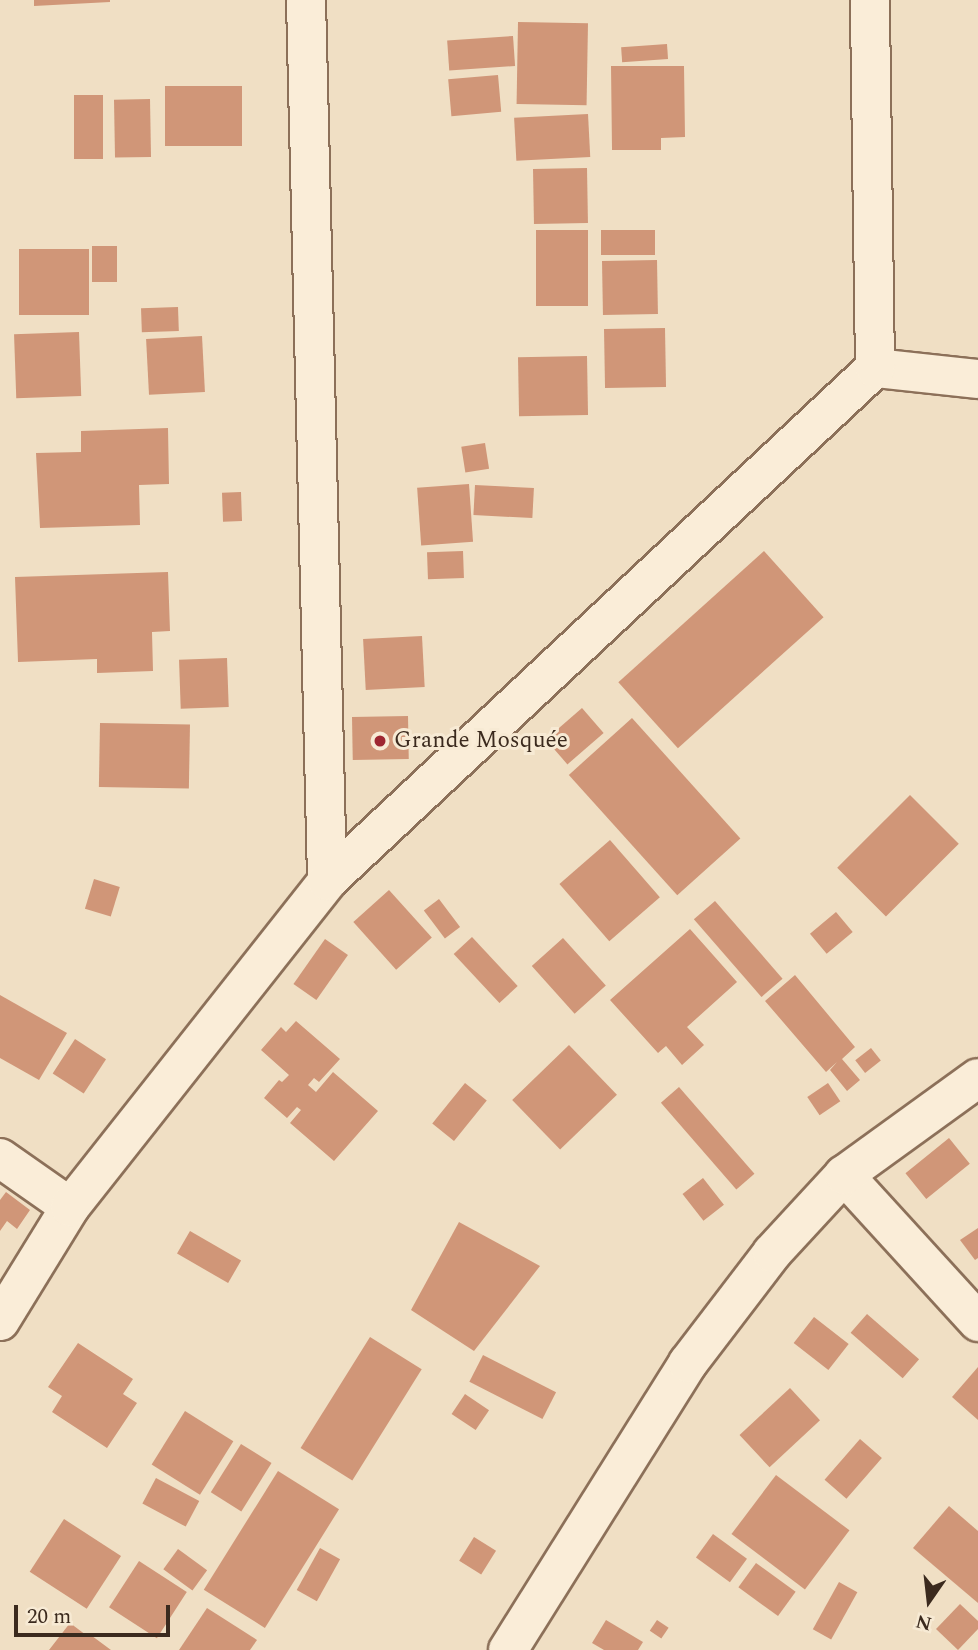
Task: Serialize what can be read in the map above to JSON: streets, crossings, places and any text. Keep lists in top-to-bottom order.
{
  "places": ["Grande Mosquée"],
  "scale_bar": "20 m",
  "north": "bottom"
}
